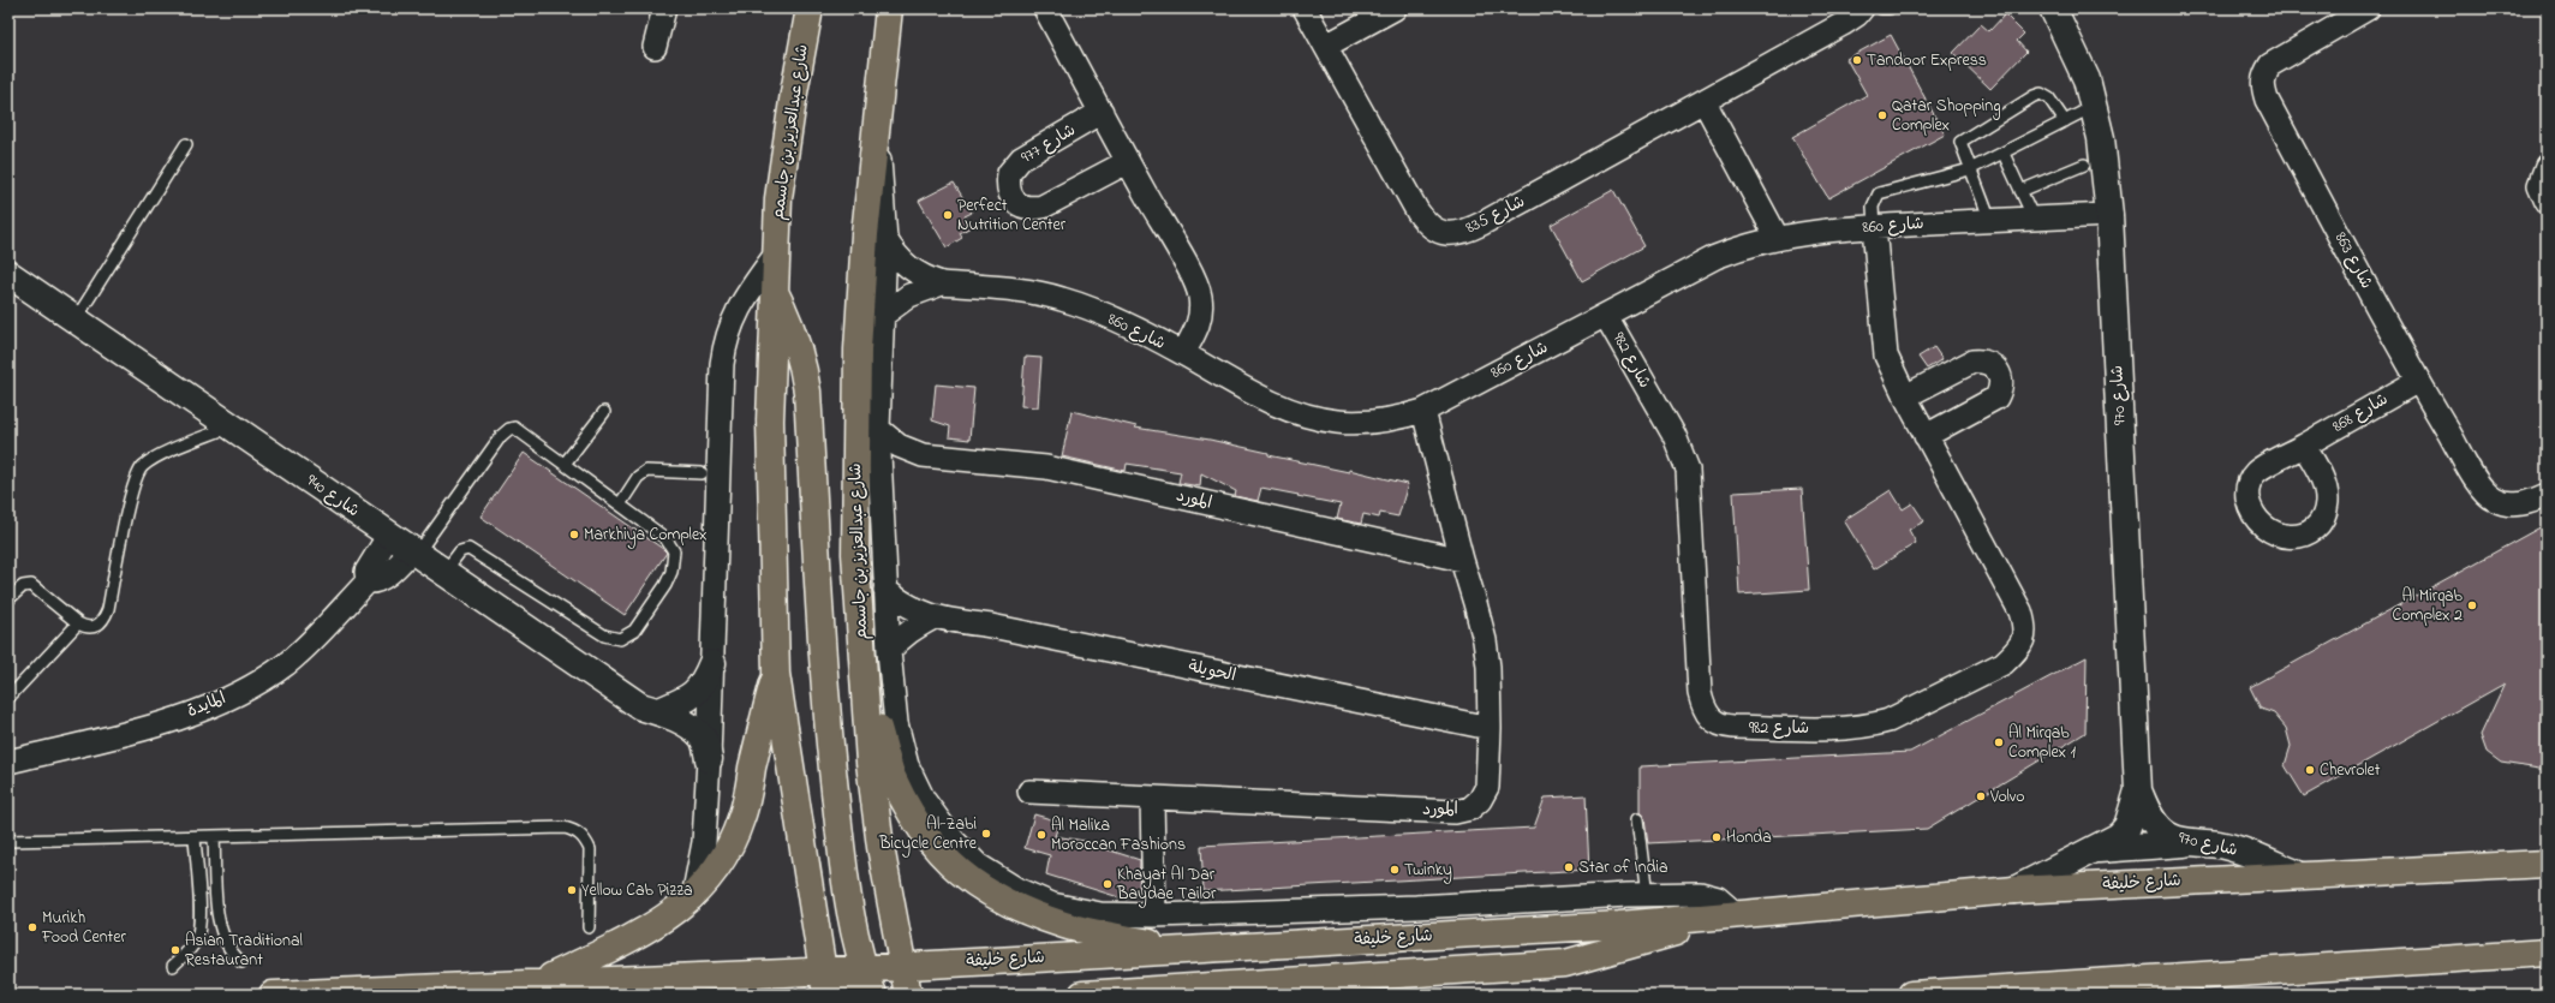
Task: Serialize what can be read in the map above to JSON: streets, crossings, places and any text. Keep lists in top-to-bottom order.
{
  "streets": {
    "main road": ["شارع عبدالعزيز بن جاسمم", "شارع خليفة"],
    "street": [
      "شارع 977",
      "شارع 835",
      "شارع 860",
      "شارع 863",
      "شارع 982",
      "شارع 970",
      "شارع 868",
      "شارع 940",
      "المورد",
      "الحويلة",
      "المايدة"
    ]
  },
  "crossings": [
    ["شارع عبدالعزيز بن جاسمم", "شارع 860"],
    ["شارع عبدالعزيز بن جاسمم", "المورد"],
    ["شارع عبدالعزيز بن جاسمم", "الحويلة"],
    ["شارع عبدالعزيز بن جاسمم", "شارع خليفة"],
    ["شارع 860", "شارع 982"],
    ["شارع 860", "شارع 970"],
    ["شارع 860", "المورد"],
    ["شارع 863", "شارع 868"],
    ["شارع 970", "شارع خليفة"],
    ["شارع 940", "المايدة"],
    ["المورد", "الحويلة"]
  ],
  "places": [
    "Tandoor Express",
    "Qatar Shopping Complex",
    "Perfect Nutrition Center",
    "Markhiya Complex",
    "Al Mirqab Complex 2",
    "Al Mirqab Complex 1",
    "Chevrolet",
    "Volvo",
    "Al-Zabi Bicycle Centre",
    "Al Malika Moroccan Fashions",
    "Honda",
    "Star of India",
    "Twinky",
    "Khayat Al Dar Baydae Tailor",
    "Yellow Cab Pizza",
    "Murikh Food Center",
    "Asian Traditional Restaurant"
  ]
}
